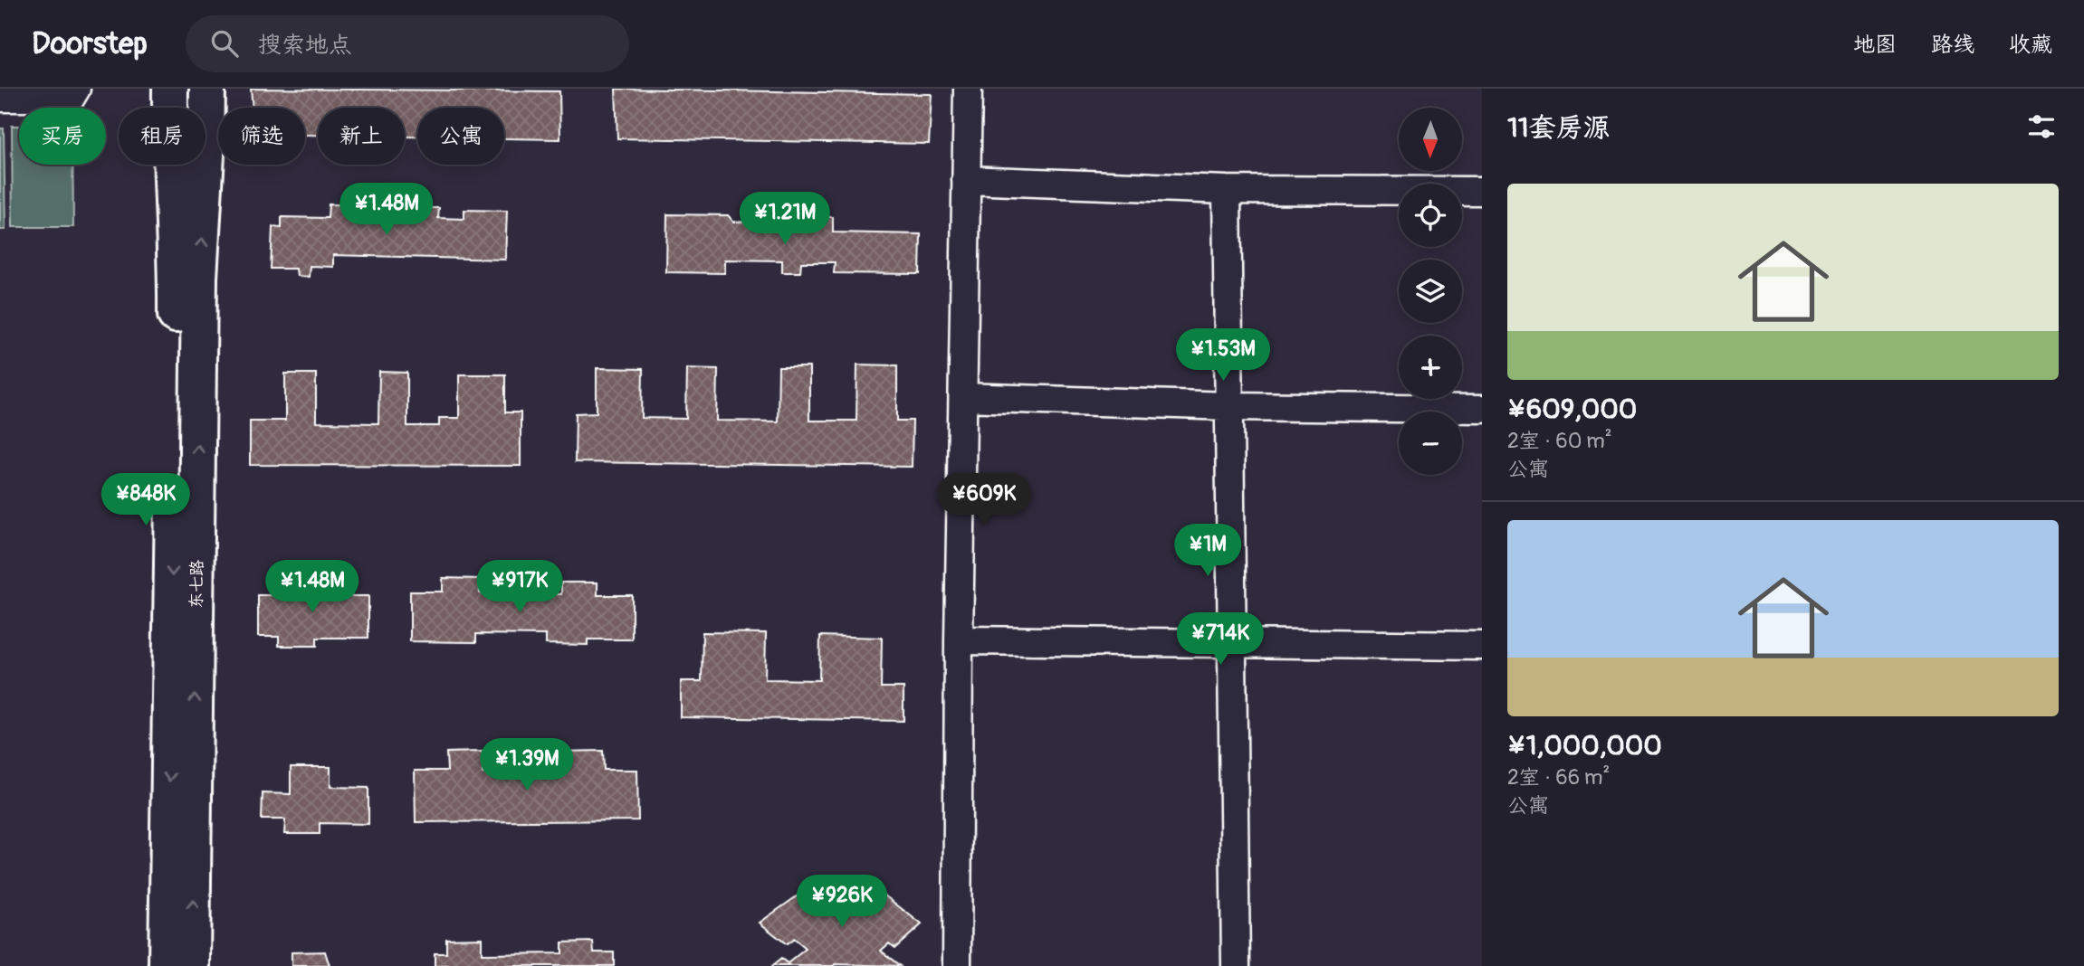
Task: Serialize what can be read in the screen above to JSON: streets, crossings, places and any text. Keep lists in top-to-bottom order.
{
  "streets": {
    "main road": ["东七路"]
  },
  "north": "bottom",
  "page": {
    "header": "Doorstep",
    "search": "搜索地点",
    "nav": ["地图", "路线", "收藏"],
    "heading": "11套房源",
    "map_buttons": ["+", "−"],
    "chip": [
      "买房",
      "租房",
      "筛选",
      "新上",
      "公寓"
    ],
    "list": [
      {
        "name": "¥609,000",
        "note": "2室 · 60 m² · 公寓"
      },
      {
        "name": "¥1,000,000",
        "note": "2室 · 66 m² · 公寓"
      }
    ],
    "price": [
      "¥1.48M",
      "¥1.21M",
      "¥1.53M",
      "¥848K",
      "¥609K",
      "¥1M",
      "¥1.48M",
      "¥917K",
      "¥714K",
      "¥1.39M",
      "¥926K"
    ]
  }
}
